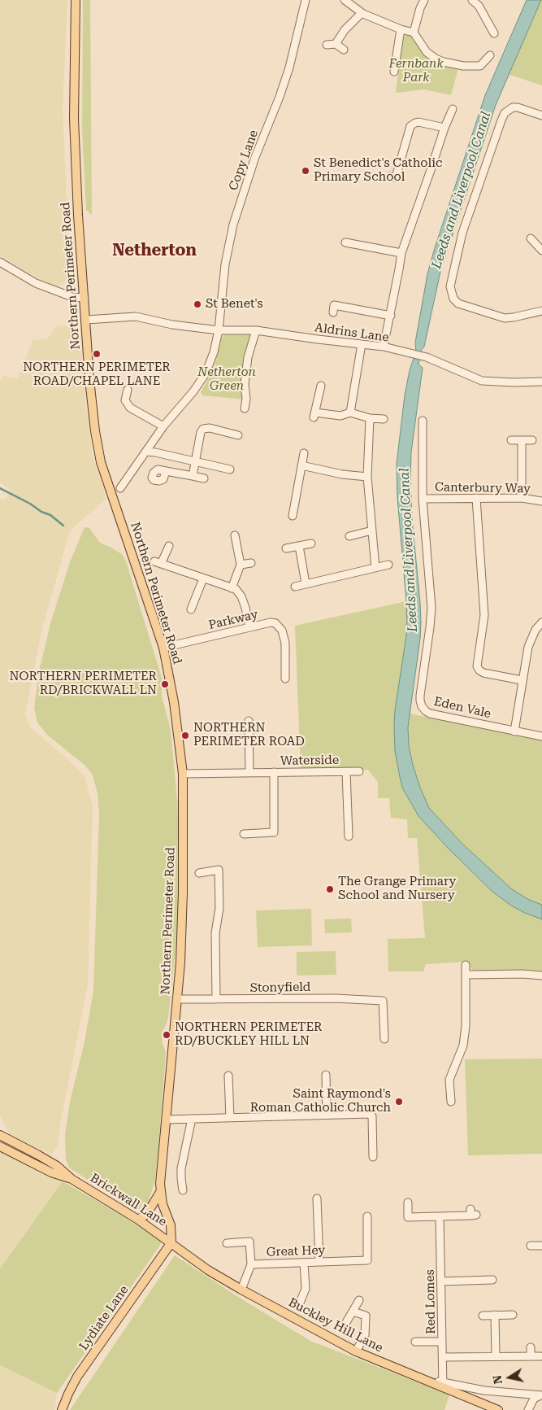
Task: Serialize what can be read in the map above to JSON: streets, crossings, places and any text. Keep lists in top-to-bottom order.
{
  "streets": {
    "main road": [
      "Northern Perimeter Road",
      "Brickwall Lane",
      "Lydiate Lane",
      "Buckley Hill Lane"
    ],
    "street": [
      "Copy Lane",
      "Aldrins Lane",
      "Canterbury Way",
      "Parkway",
      "Eden Vale",
      "Waterside",
      "Stonyfield",
      "Great Hey",
      "Red Lomes"
    ]
  },
  "crossings": [
    ["Northern Perimeter Road", "Parkway"],
    ["Northern Perimeter Road", "Waterside"],
    ["Northern Perimeter Road", "Stonyfield"],
    ["Northern Perimeter Road", "Brickwall Lane"],
    ["Northern Perimeter Road", "Lydiate Lane"],
    ["Northern Perimeter Road", "Buckley Hill Lane"],
    ["Canterbury Way", "Eden Vale"],
    ["Brickwall Lane", "Lydiate Lane"],
    ["Brickwall Lane", "Buckley Hill Lane"],
    ["Great Hey", "Buckley Hill Lane"],
    ["Red Lomes", "Buckley Hill Lane"],
    ["Lydiate Lane", "Buckley Hill Lane"]
  ],
  "districts": ["Netherton"],
  "water": ["Leeds and Liverpool Canal"],
  "parks": ["Fernbank Park", "Netherton Green"],
  "places": [
    "St Benedict's Catholic Primary School",
    "St Benet's",
    "NORTHERN PERIMETER ROAD/CHAPEL LANE",
    "NORTHERN PERIMETER RD/BRICKWALL LN",
    "NORTHERN PERIMETER ROAD",
    "The Grange Primary School and Nursery",
    "NORTHERN PERIMETER RD/BUCKLEY HILL LN",
    "Saint Raymond's Roman Catholic Church"
  ],
  "north": "left"
}
